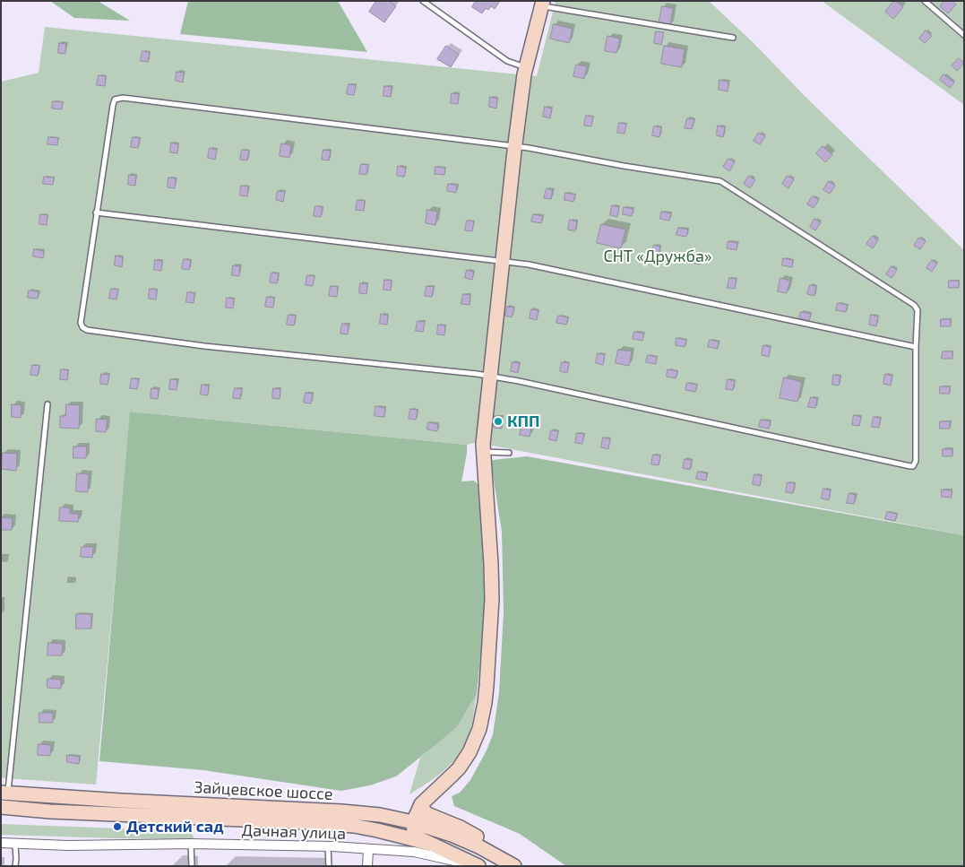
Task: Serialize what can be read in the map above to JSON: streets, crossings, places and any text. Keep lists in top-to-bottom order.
{
  "streets": {
    "street": ["Зайцевское шоссе", "Дачная улица"]
  },
  "crossings": [
    ["Зайцевское шоссе", "Дачная улица"]
  ],
  "parks": ["СНТ «Дружба»"],
  "places": ["КПП", "Детский сад"]
}
